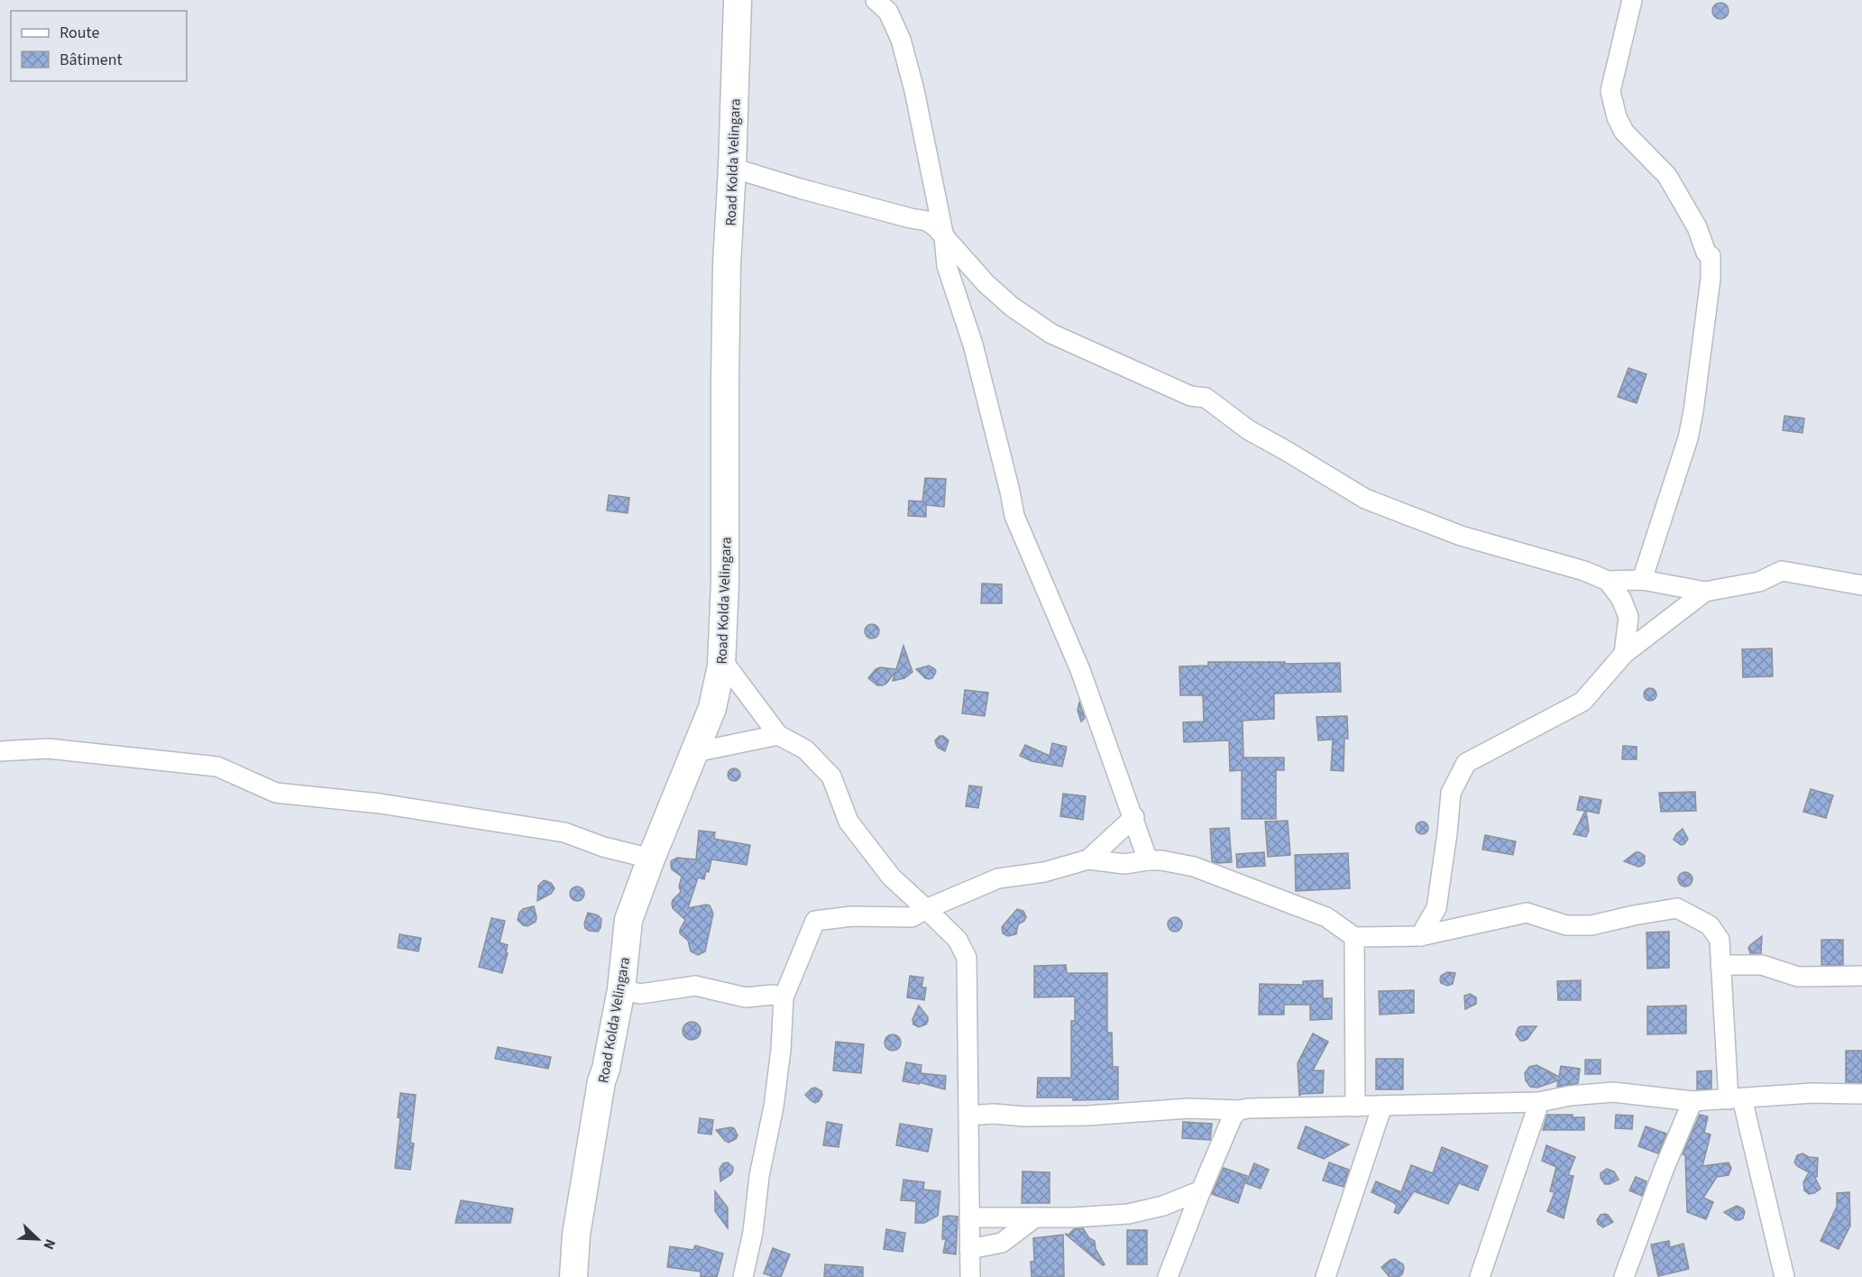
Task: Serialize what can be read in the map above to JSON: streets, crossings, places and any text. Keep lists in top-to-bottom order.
{
  "streets": {
    "main road": ["Road Kolda Velingara"]
  },
  "legend": ["Route", "Bâtiment"],
  "north": "bottom right"
}
